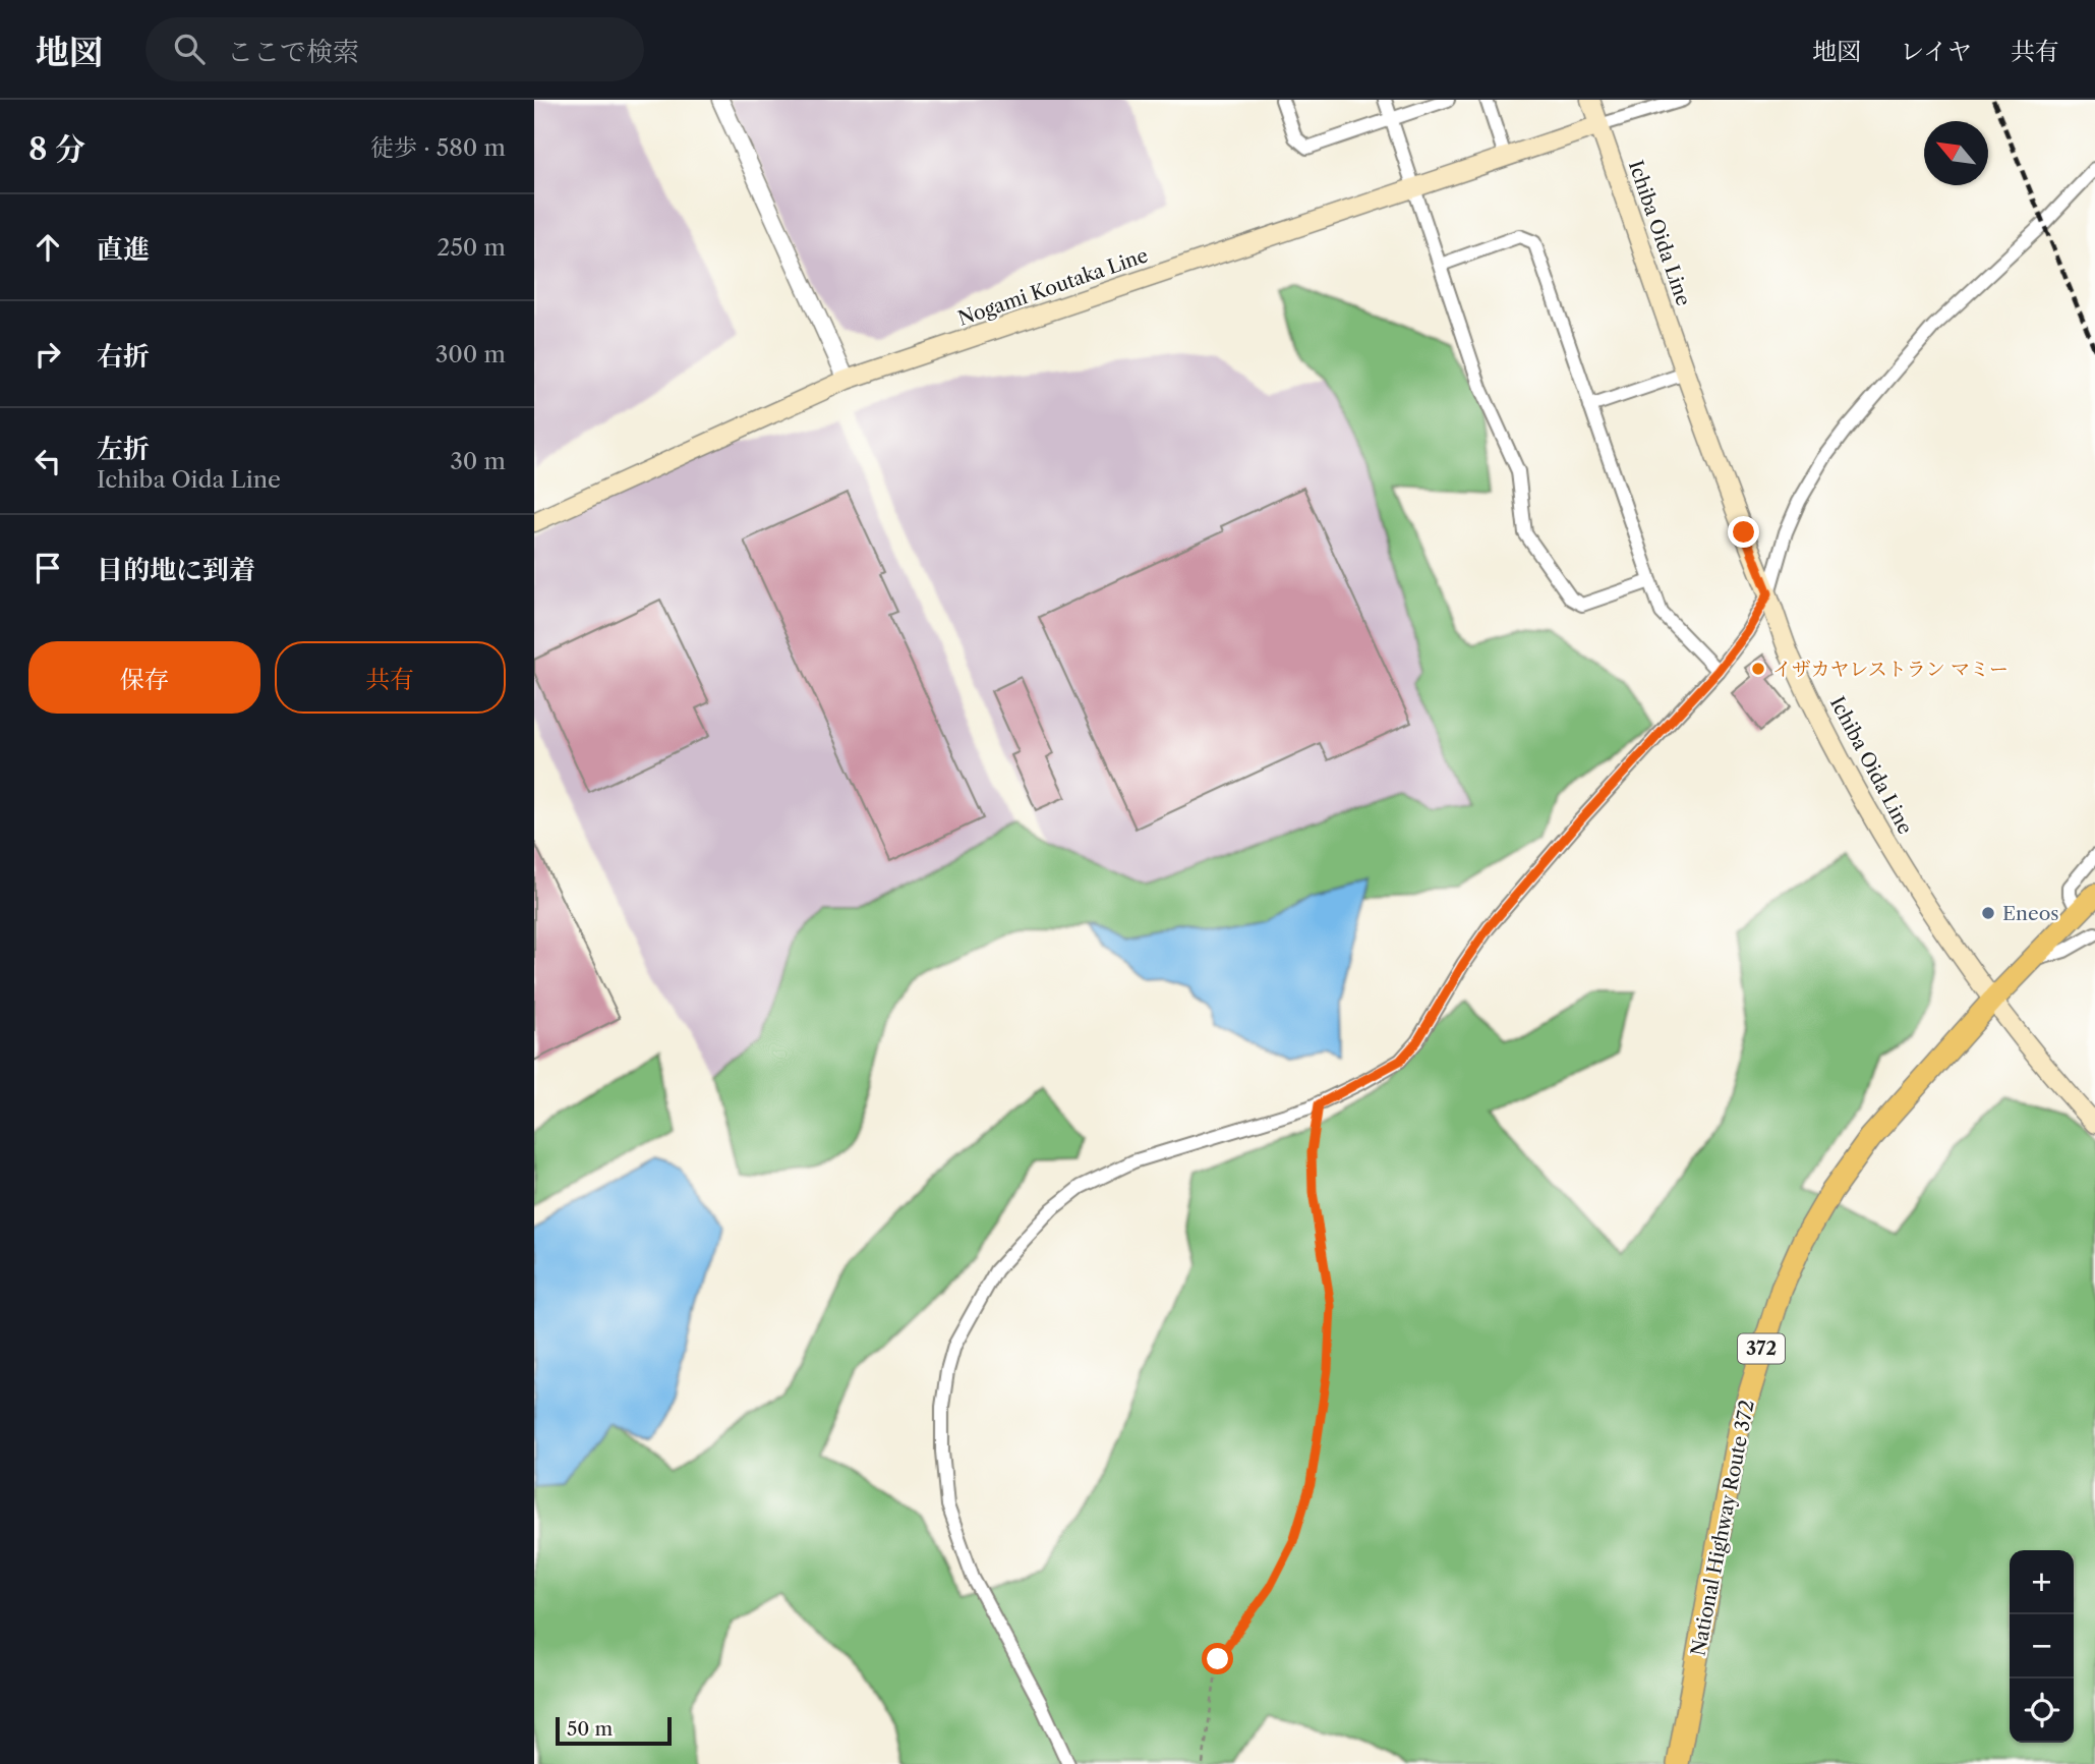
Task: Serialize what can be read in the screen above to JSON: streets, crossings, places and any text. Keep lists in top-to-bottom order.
{
  "streets": {
    "highway": ["372", "National Highway Route 372"],
    "main road": ["Ichiba Oida Line", "Nogami Koutaka Line"]
  },
  "crossings": [
    ["Ichiba Oida Line", "Nogami Koutaka Line"],
    ["Ichiba Oida Line", "National Highway Route 372"]
  ],
  "places": ["イザカヤレストラン マミー", "Eneos"],
  "scale_bar": "50 m",
  "north": "top left",
  "page": {
    "header": "地図",
    "search": "ここで検索",
    "nav": ["地図", "レイヤ", "共有"],
    "heading": ["8 分", "徒歩 · 580 m"],
    "list": [
      ["直進", "250 m"],
      ["右折", "300 m"],
      ["左折", "Ichiba Oida Line", "30 m"],
      "目的地に到着"
    ],
    "buttons": ["保存", "共有"],
    "map_buttons": ["+", "−"],
    "scale": "50 m"
  }
}
